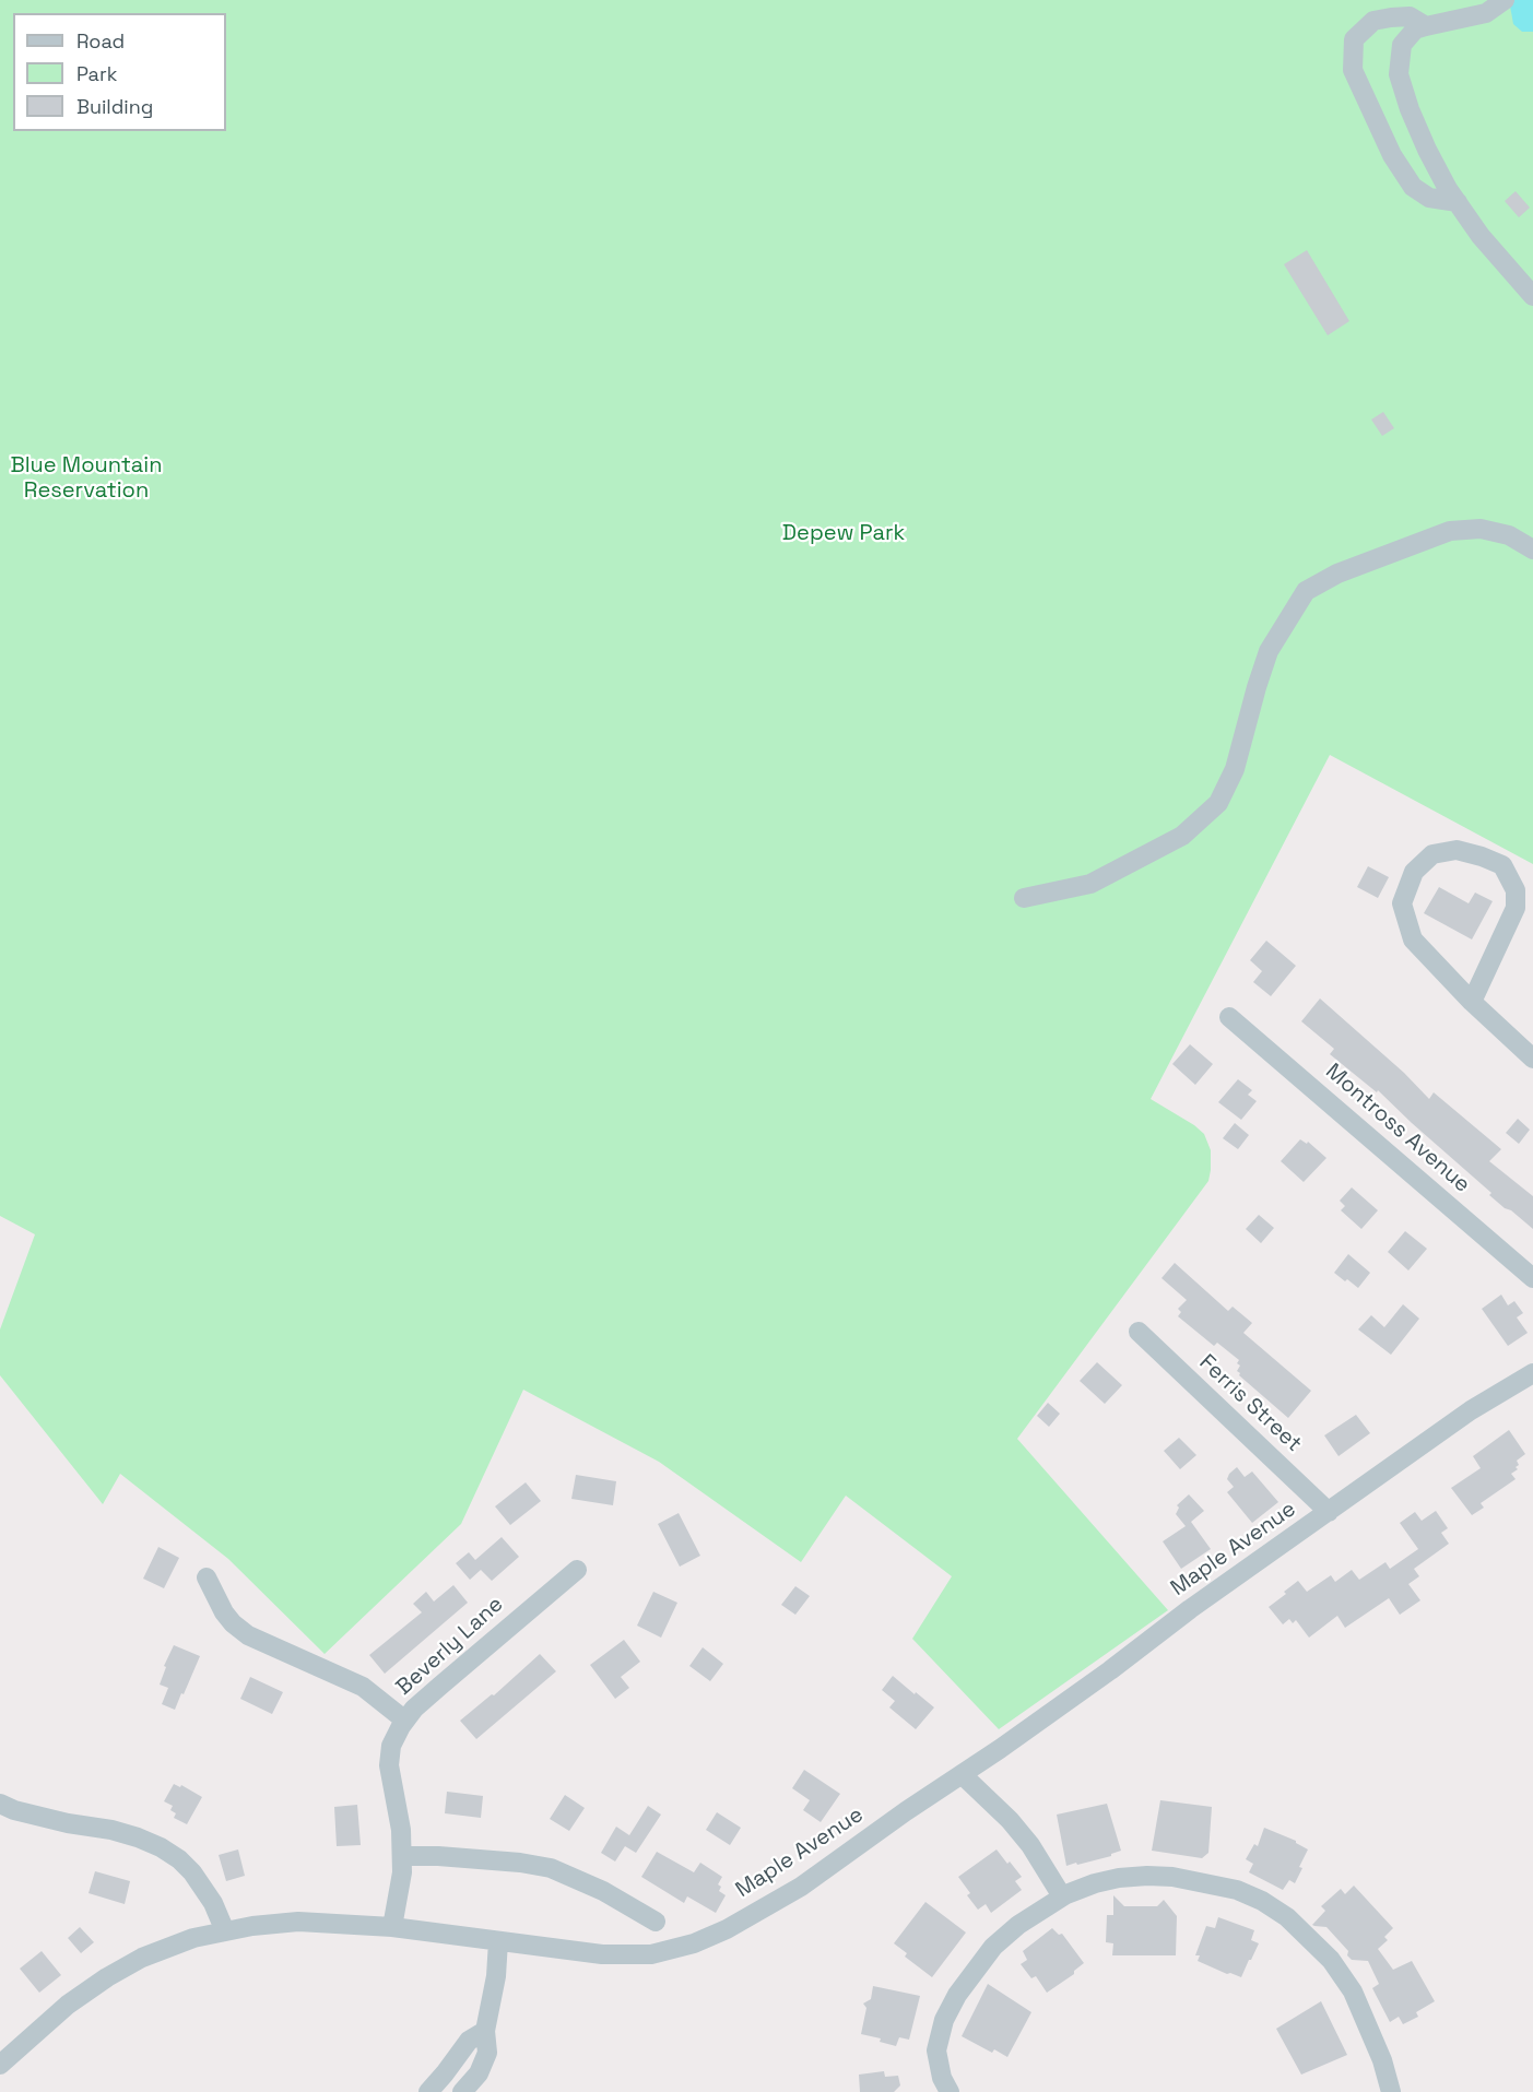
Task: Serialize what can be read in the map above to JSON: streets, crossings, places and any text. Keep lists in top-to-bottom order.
{
  "streets": {
    "street": [
      "Montross Avenue",
      "Ferris Street",
      "Maple Avenue",
      "Beverly Lane"
    ]
  },
  "crossings": [
    ["Ferris Street", "Maple Avenue"],
    ["Maple Avenue", "Beverly Lane"]
  ],
  "parks": ["Blue Mountain Reservation", "Depew Park"],
  "legend": ["Road", "Park", "Building"]
}
